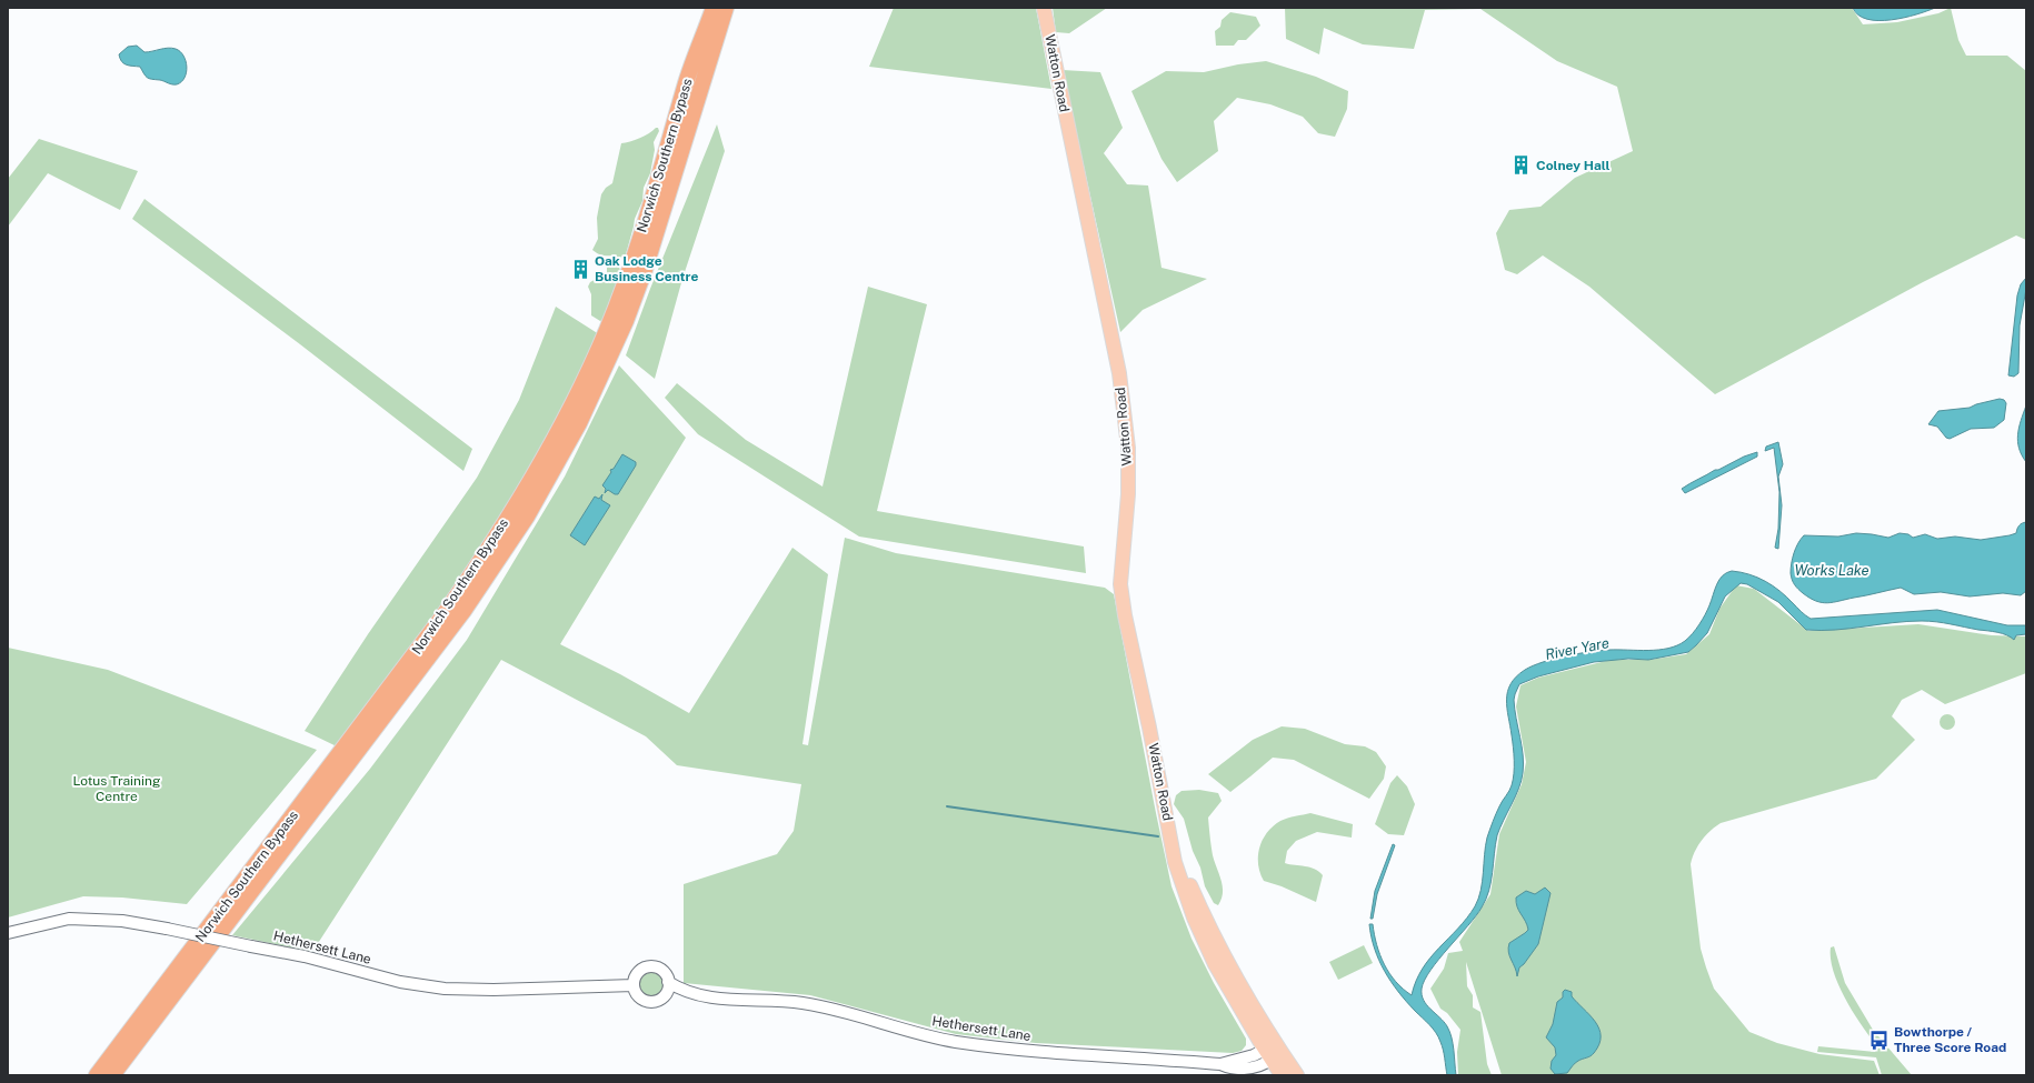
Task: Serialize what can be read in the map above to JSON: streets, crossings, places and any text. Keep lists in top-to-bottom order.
{
  "streets": {
    "highway": ["Norwich Southern Bypass"],
    "main road": ["Watton Road"],
    "street": ["Hethersett Lane"]
  },
  "crossings": [
    ["Watton Road", "Hethersett Lane"]
  ],
  "water": ["Works Lake", "River Yare"],
  "parks": ["Lotus Training Centre"],
  "places": {
    "building": ["Colney Hall", "Oak Lodge Business Centre"],
    "bus stop": ["Bowthorpe / Three Score Road"]
  }
}
